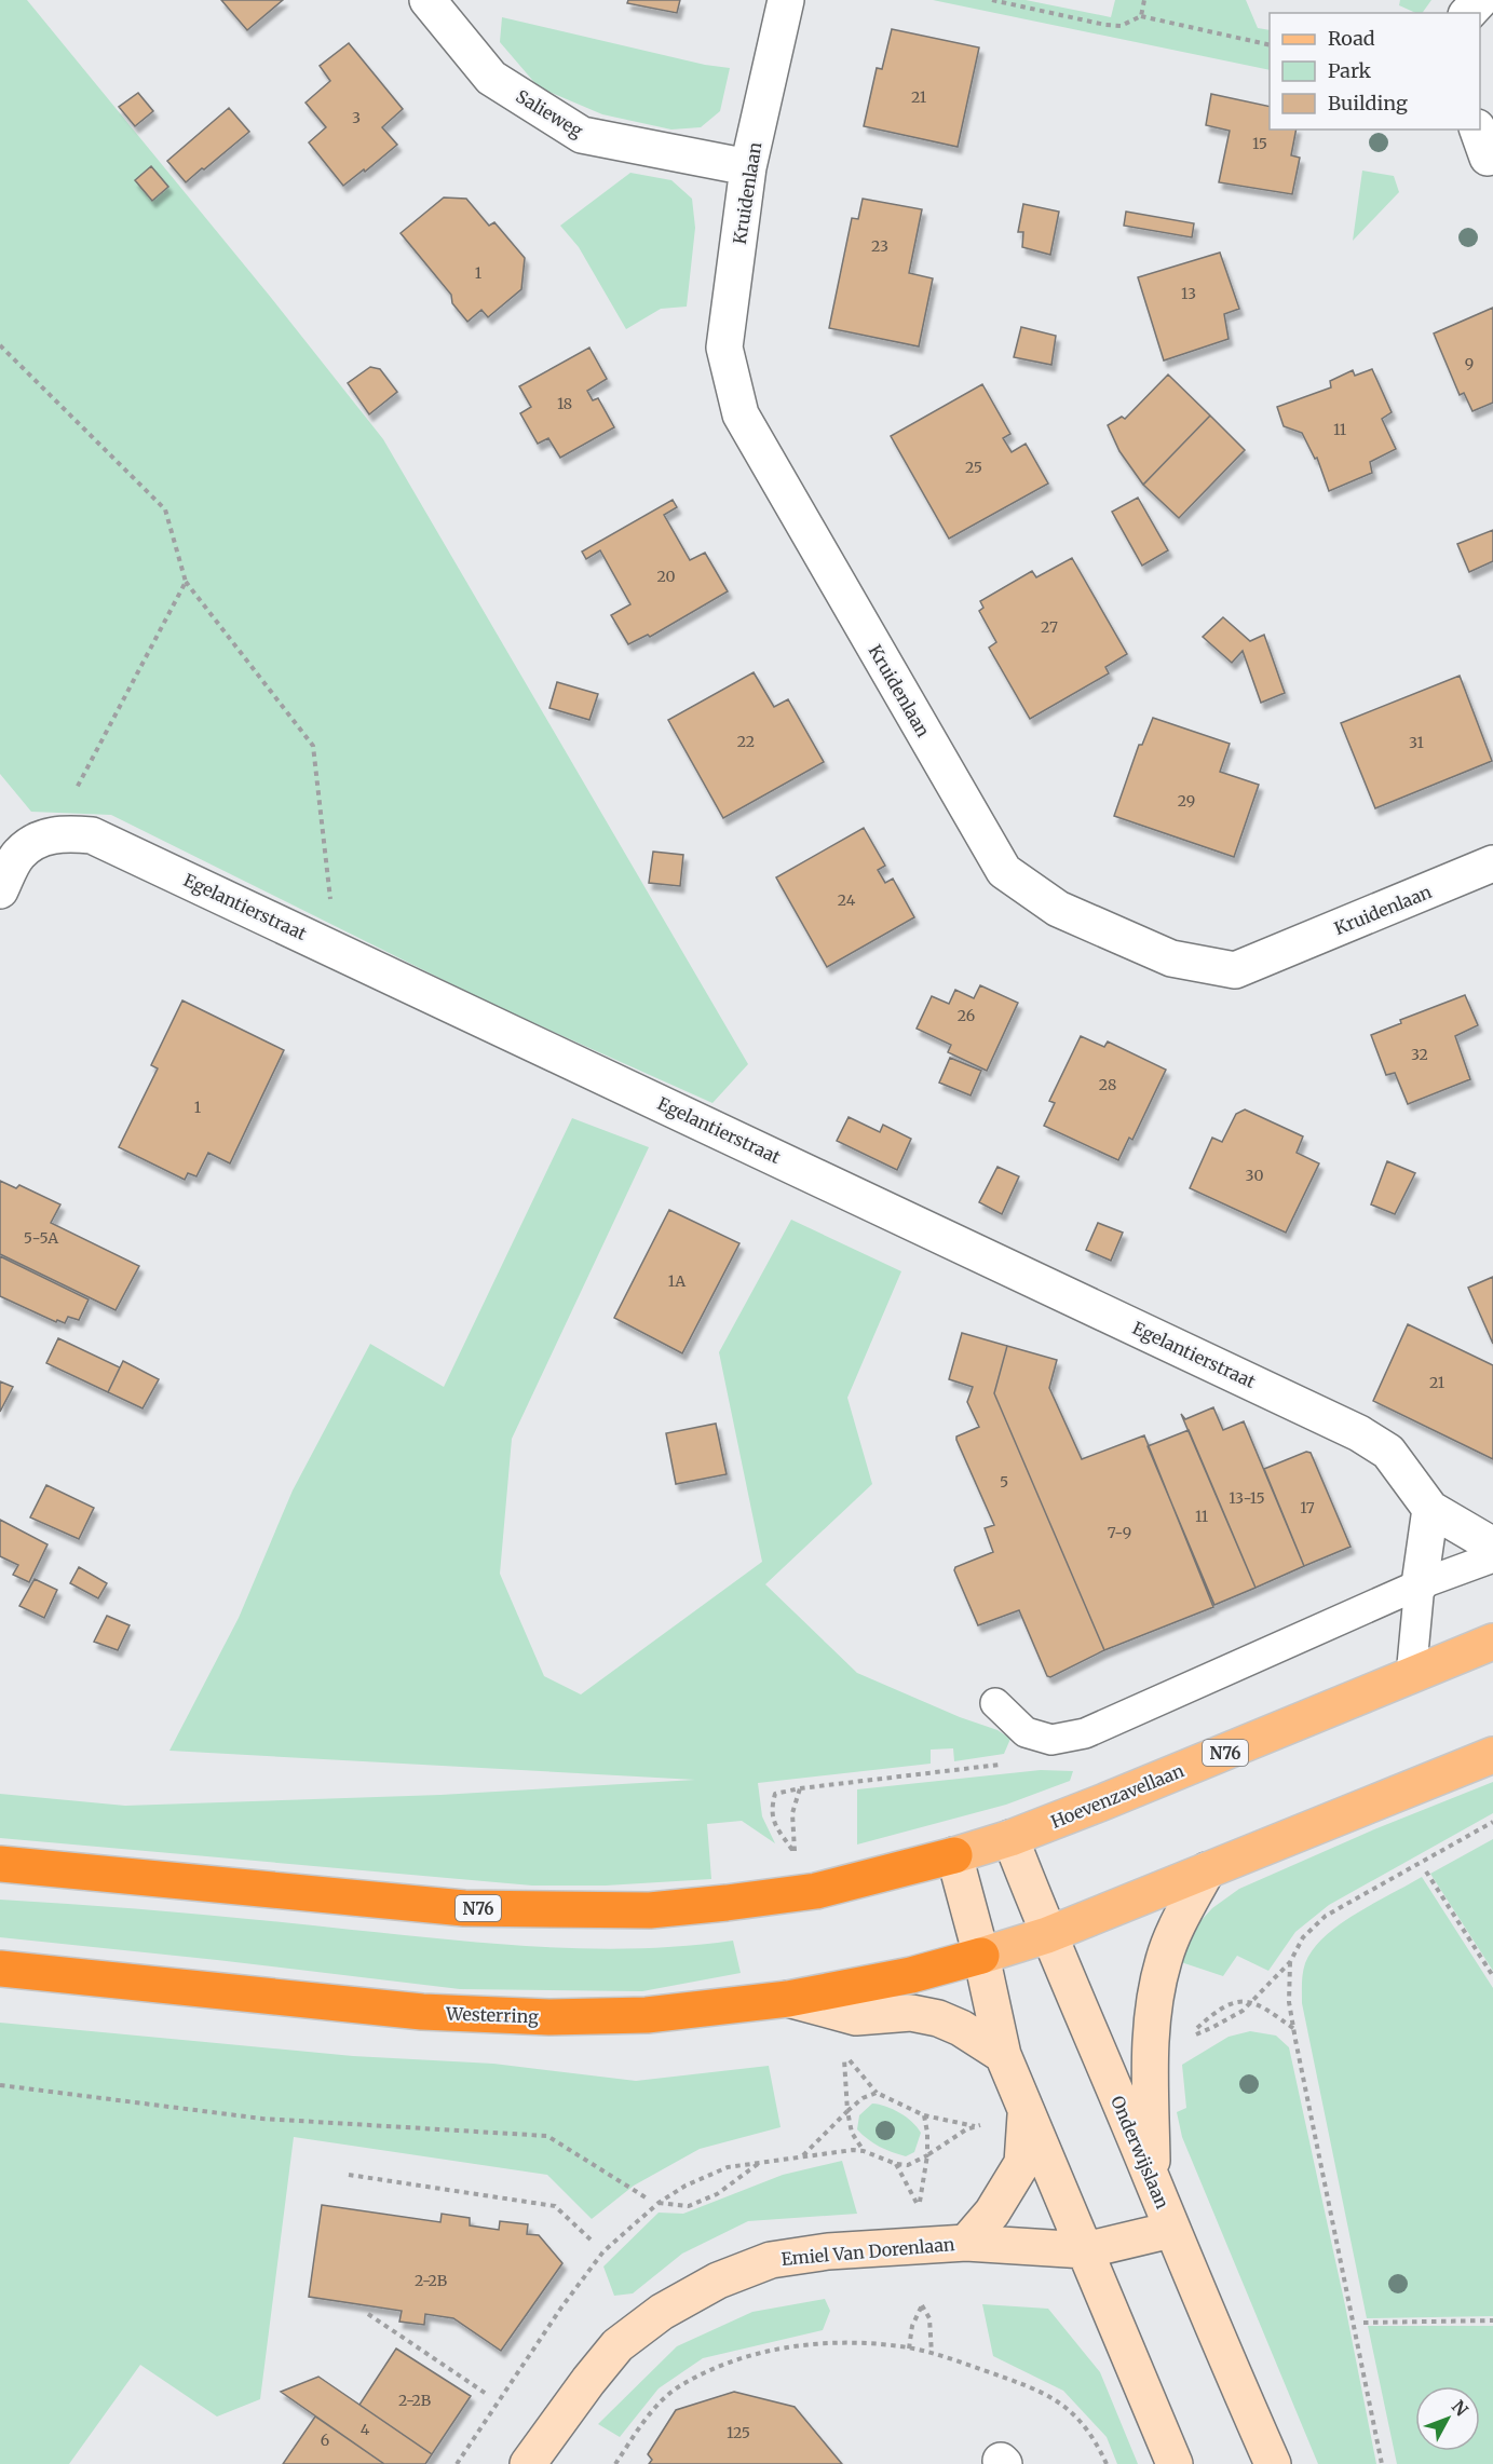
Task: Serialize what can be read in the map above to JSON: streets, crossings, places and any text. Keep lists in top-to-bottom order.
{
  "streets": {
    "highway": ["N76", "Westerring"],
    "main road": ["Hoevenzavellaan", "Onderwijslaan", "Emiel Van Dorenlaan"],
    "street": ["Salieweg", "Kruidenlaan", "Egelantierstraat"]
  },
  "crossings": [
    ["Salieweg", "Kruidenlaan"],
    ["N76", "Hoevenzavellaan"],
    ["Hoevenzavellaan", "Onderwijslaan"],
    ["Onderwijslaan", "Emiel Van Dorenlaan"]
  ],
  "house_numbers": [
    "21",
    "3",
    "15",
    "23",
    "1",
    "13",
    "9",
    "18",
    "11",
    "25",
    "20",
    "27",
    "22",
    "31",
    "29",
    "24",
    "26",
    "32",
    "28",
    "1",
    "30",
    "5-5A",
    "1A",
    "21",
    "5",
    "13-15",
    "17",
    "11",
    "7-9",
    "2-2B",
    "2-2B",
    "4",
    "125",
    "6"
  ],
  "legend": ["Road", "Park", "Building"],
  "north": "top right"
}
